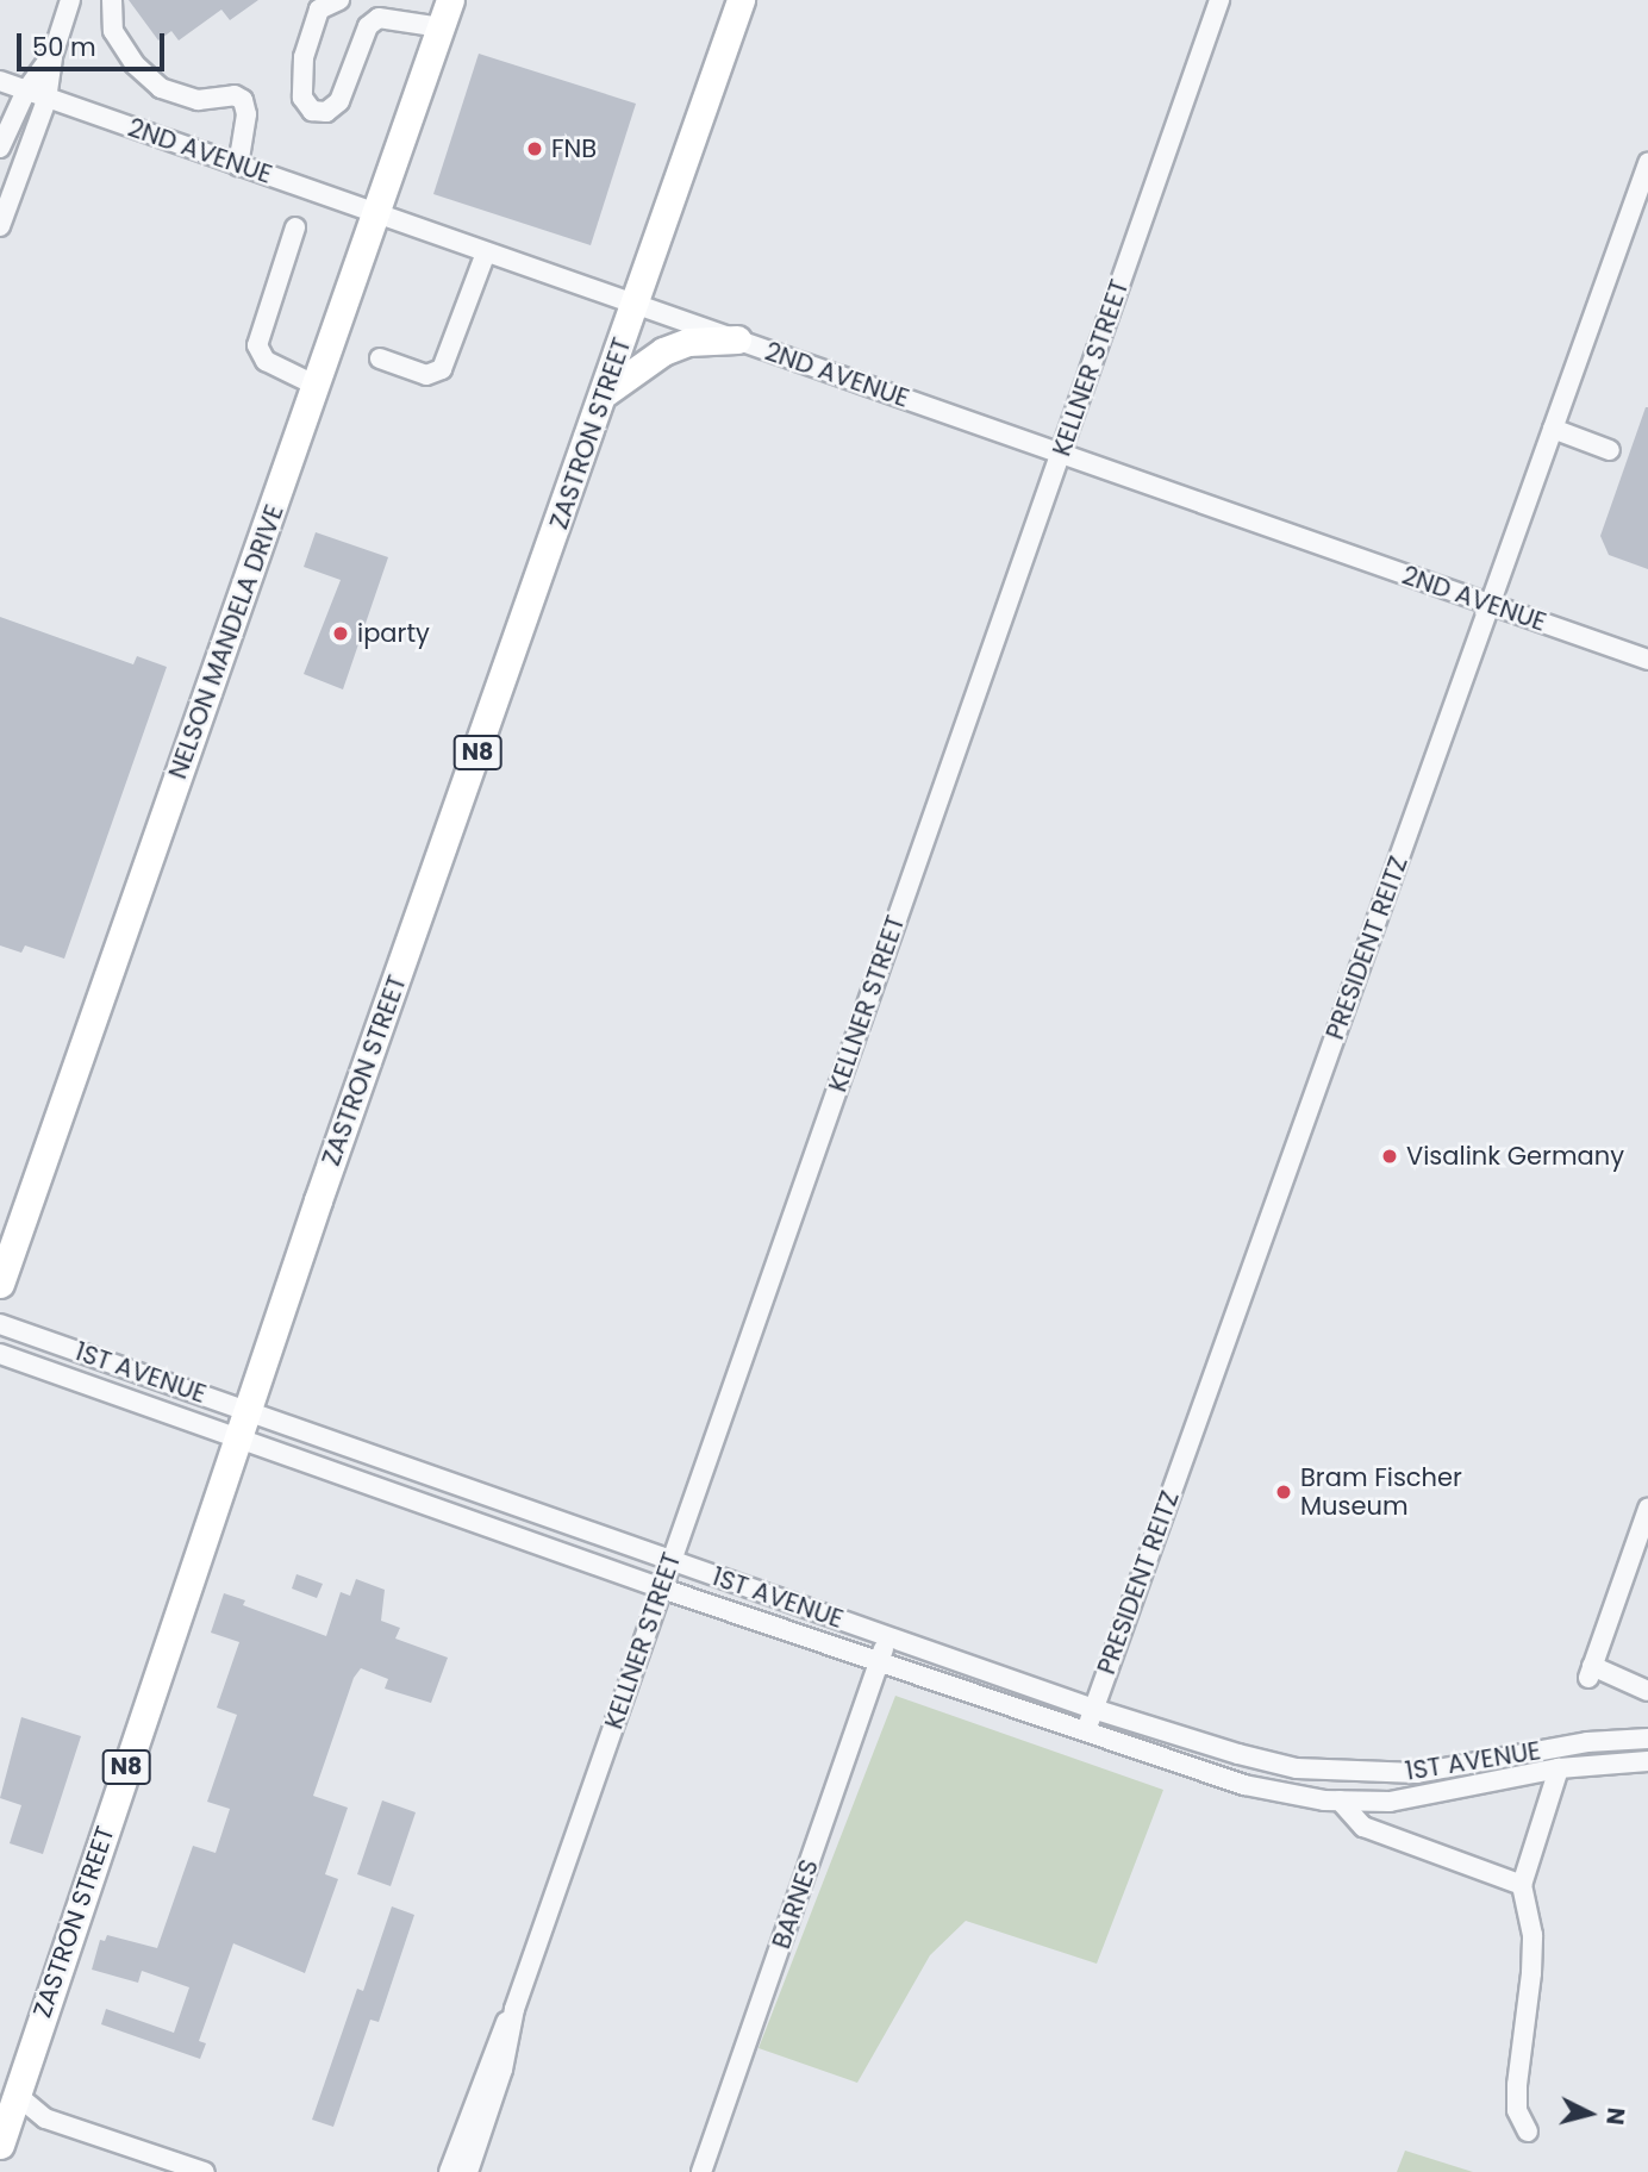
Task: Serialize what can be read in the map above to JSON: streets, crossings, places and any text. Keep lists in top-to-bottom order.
{
  "streets": {
    "highway": ["ZASTRON STREET", "NELSON MANDELA DRIVE", "N8"],
    "street": [
      "2ND AVENUE",
      "KELLNER STREET",
      "PRESIDENT REITZ",
      "1ST AVENUE",
      "BARNES"
    ]
  },
  "crossings": [
    ["2ND AVENUE", "KELLNER STREET"],
    ["2ND AVENUE", "ZASTRON STREET"],
    ["2ND AVENUE", "NELSON MANDELA DRIVE"],
    ["2ND AVENUE", "PRESIDENT REITZ"],
    ["KELLNER STREET", "1ST AVENUE"],
    ["ZASTRON STREET", "1ST AVENUE"],
    ["PRESIDENT REITZ", "1ST AVENUE"],
    ["1ST AVENUE", "BARNES"]
  ],
  "places": [
    "FNB",
    "iparty",
    "Visalink Germany",
    "Bram Fischer Museum"
  ],
  "scale_bar": "50 m",
  "north": "right"
}
